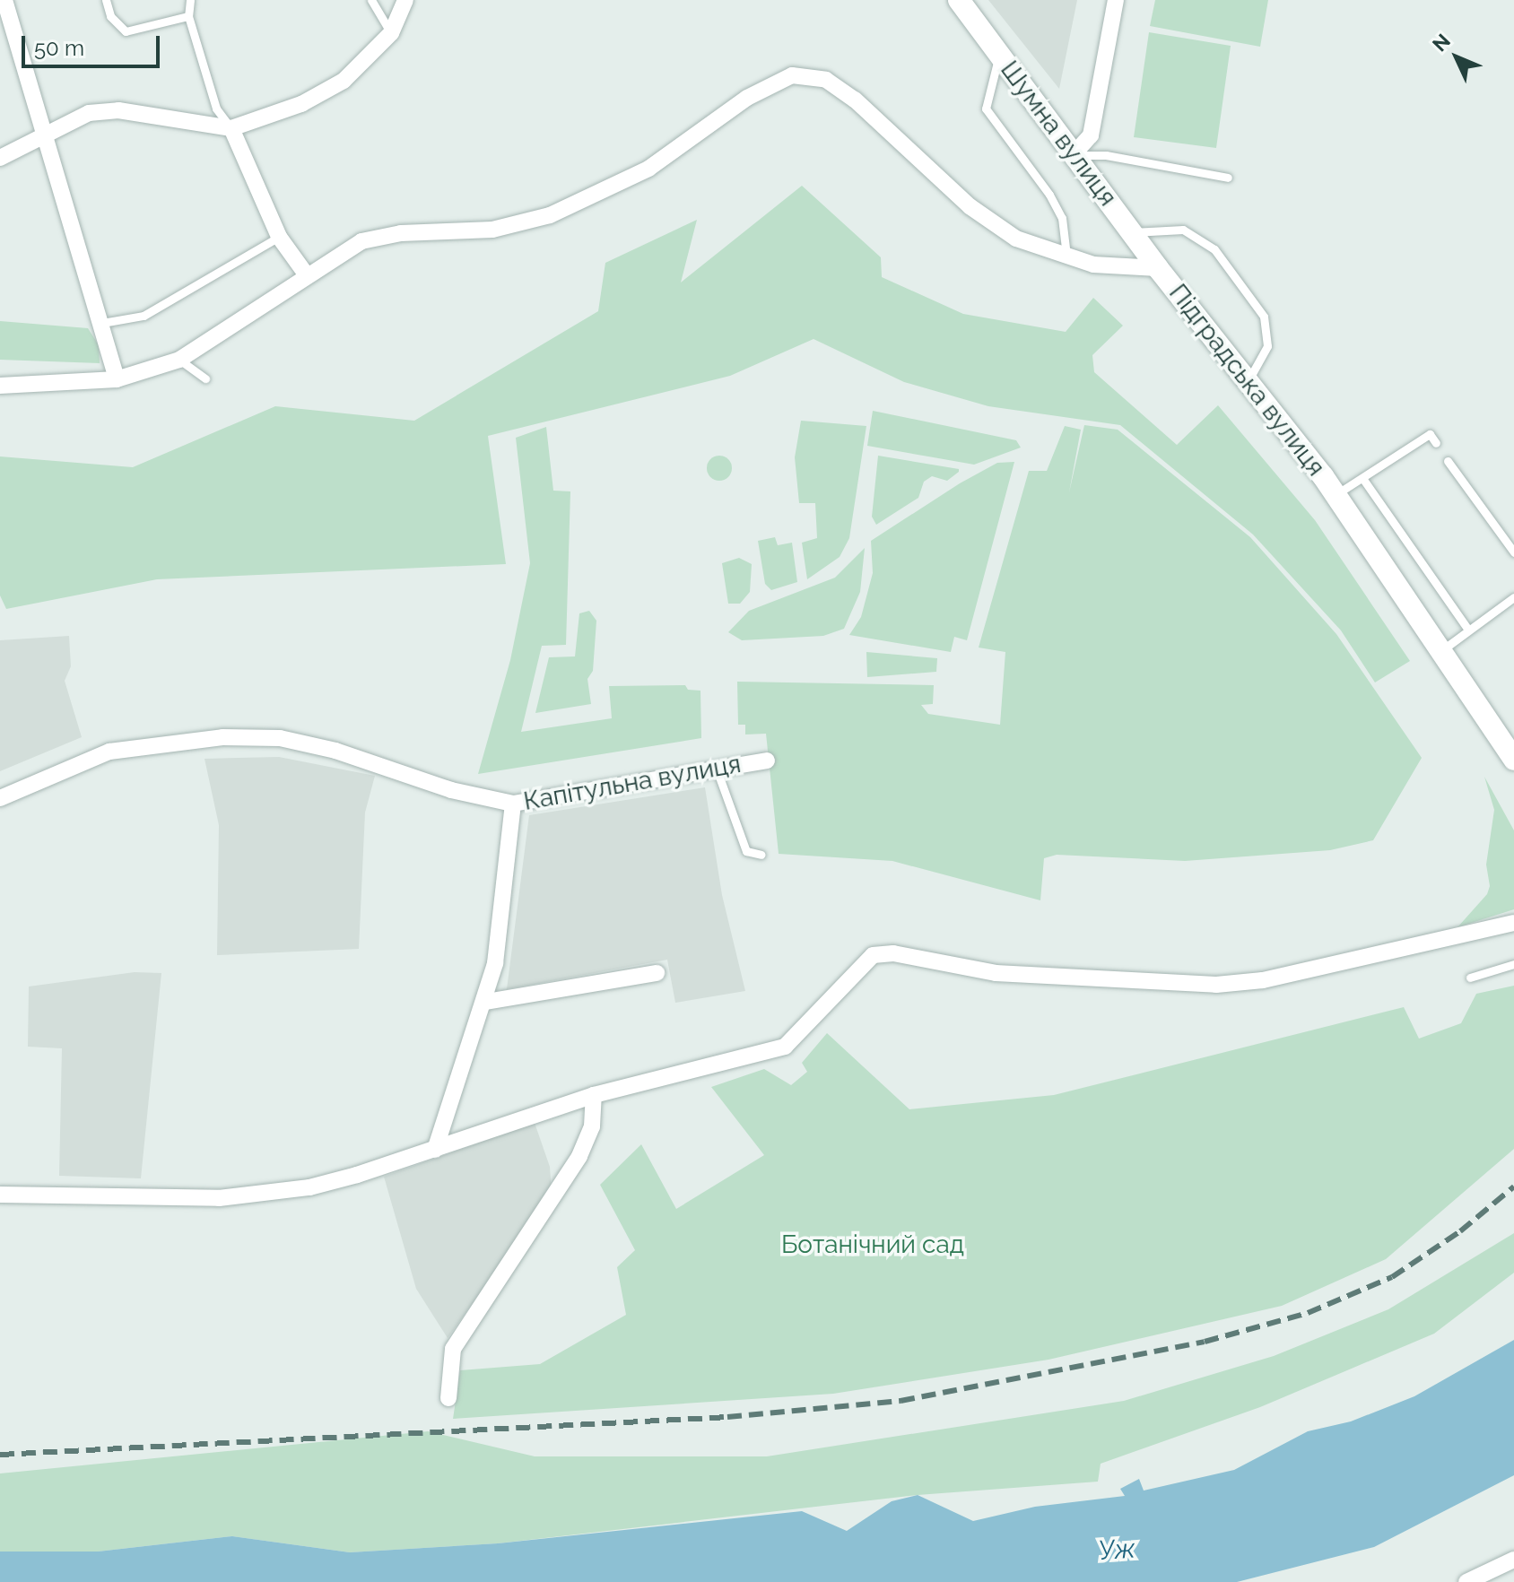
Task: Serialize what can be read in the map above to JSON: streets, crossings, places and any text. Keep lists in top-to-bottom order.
{
  "streets": {
    "main road": ["Шумна вулиця", "Підградська вулиця"],
    "street": ["Капітульна вулиця"]
  },
  "crossings": [
    ["Шумна вулиця", "Підградська вулиця"]
  ],
  "water": ["Уж"],
  "parks": ["Ботанічний сад"],
  "scale_bar": "50 m",
  "north": "top left"
}
